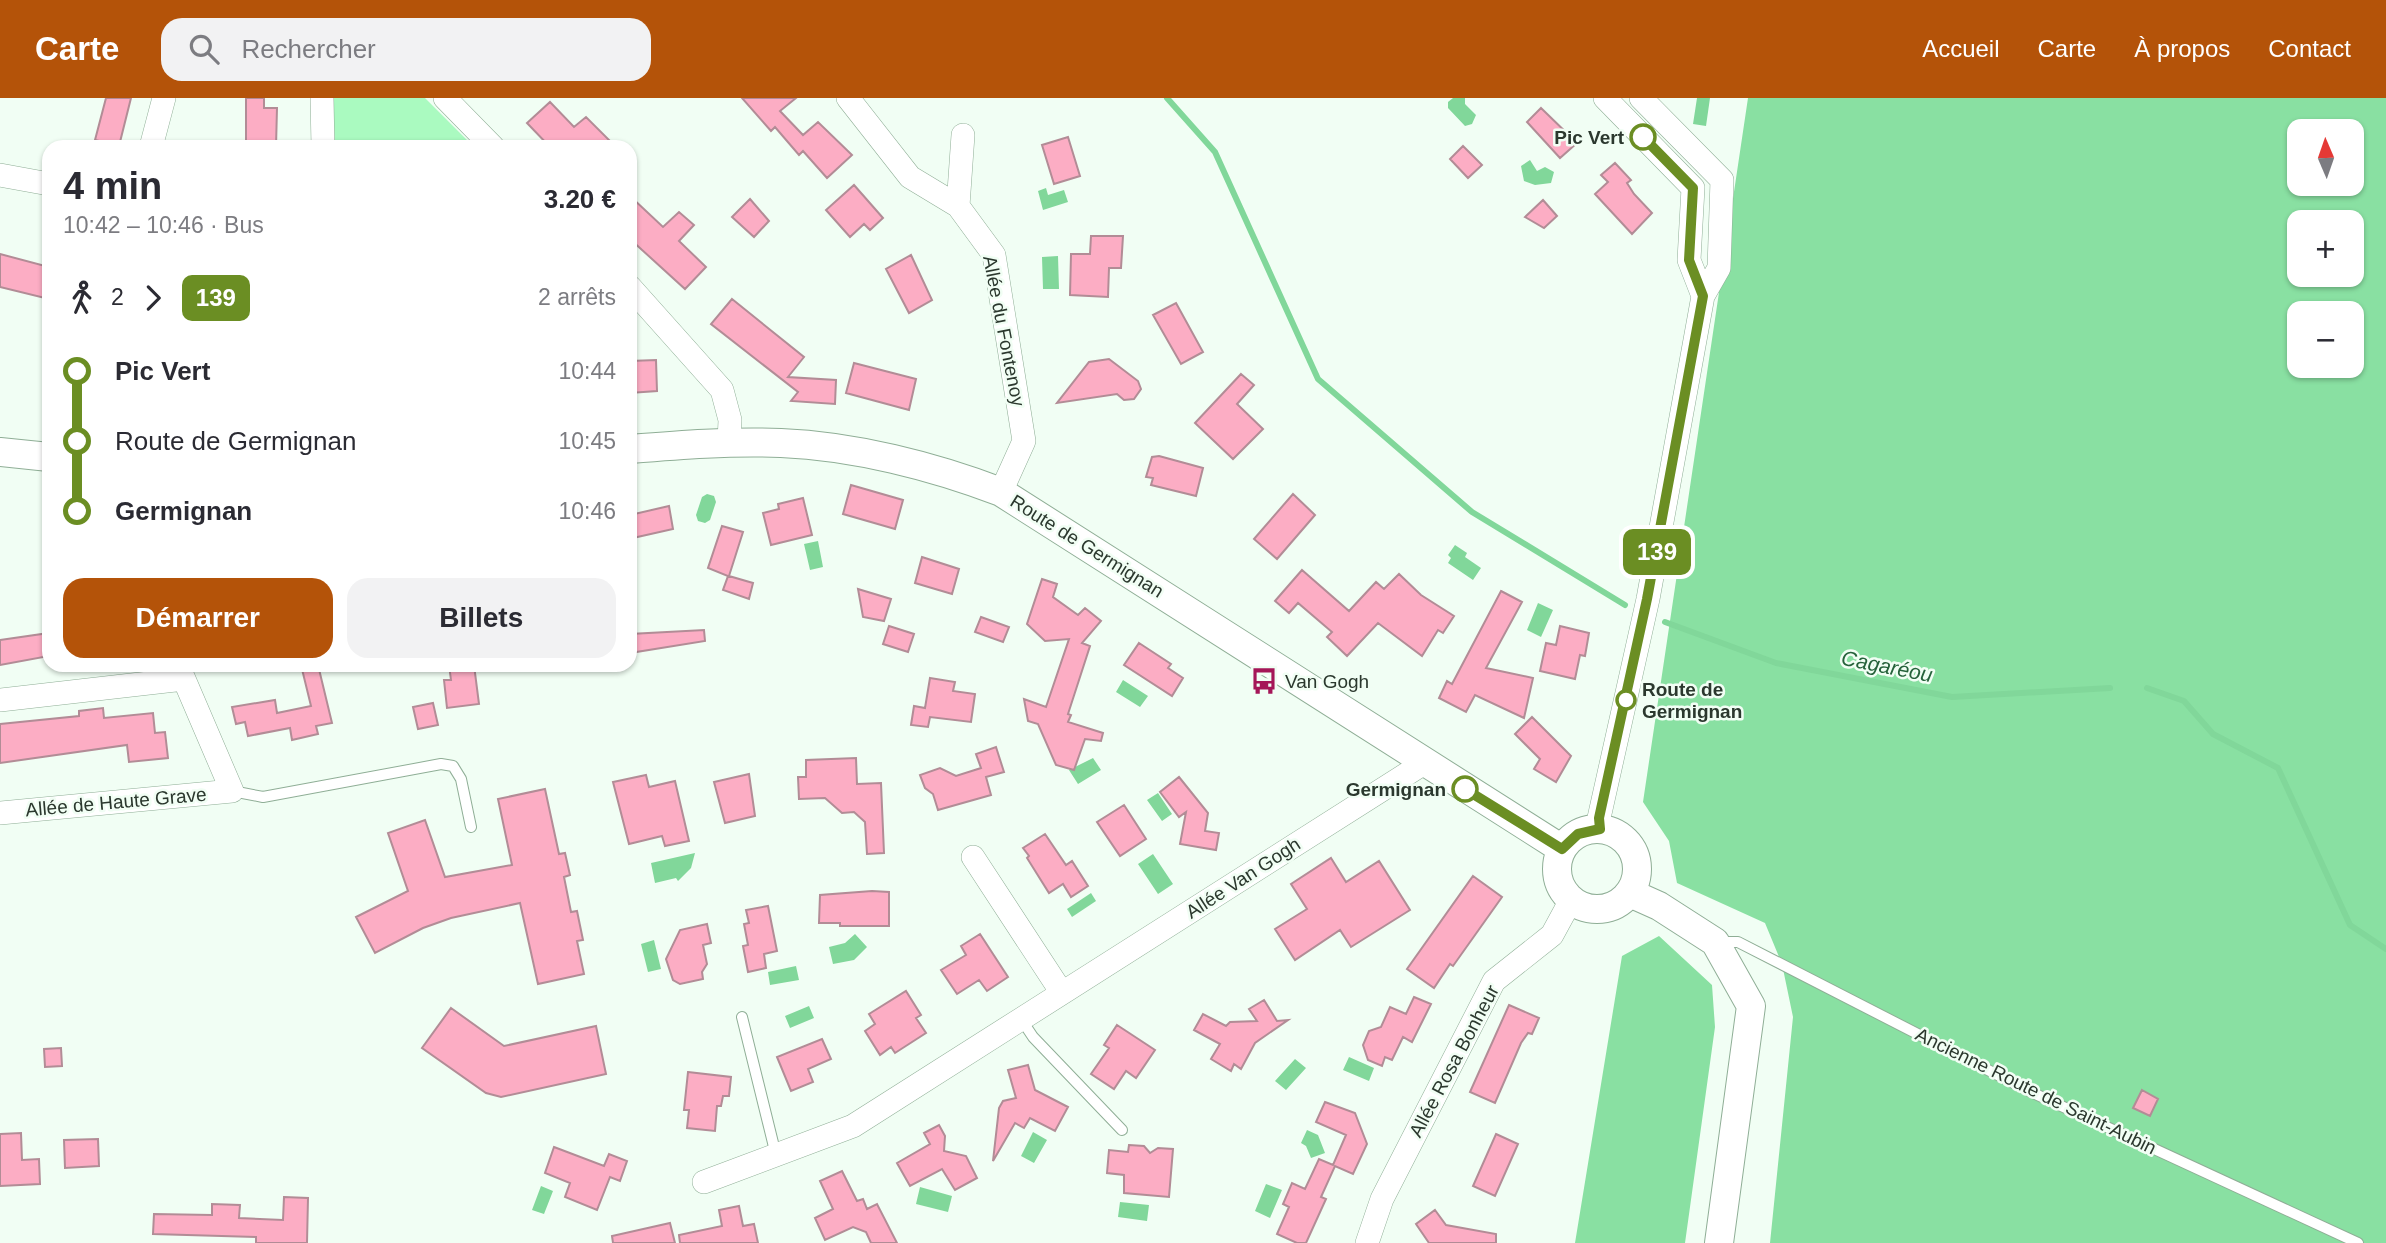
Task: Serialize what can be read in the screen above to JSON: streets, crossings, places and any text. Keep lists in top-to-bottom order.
{
  "streets": {
    "street": [
      "Allée du Fontenoy",
      "Route de Germignan",
      "Allée de Haute Grave",
      "Allée Van Gogh",
      "Allée Rosa Bonheur"
    ],
    "lane": ["Ancienne Route de Saint-Aubin"]
  },
  "crossings": [
    ["Allée du Fontenoy", "Route de Germignan"],
    ["Route de Germignan", "Allée Van Gogh"],
    ["Route de Germignan", "Allée Rosa Bonheur"]
  ],
  "water": ["Cagaréou"],
  "places": {
    "other": ["Pic Vert", "Route de Germignan", "Germignan"],
    "bus stop": ["Van Gogh"]
  },
  "lines": ["bus line 139"],
  "north": "top",
  "page": {
    "header": "Carte",
    "search": "Rechercher",
    "nav": [
      "Accueil",
      "Carte",
      "À propos",
      "Contact"
    ],
    "on_map": "139",
    "map_buttons": ["+", "−"],
    "heading": ["4 min", "10:42 – 10:46 · Bus", "3.20 €"],
    "legs": ["2", "139", "2 arrêts"],
    "list": [
      {
        "name": "Pic Vert",
        "value": "10:44"
      },
      {
        "name": "Route de Germignan",
        "value": "10:45"
      },
      {
        "name": "Germignan",
        "value": "10:46"
      }
    ],
    "buttons": ["Démarrer", "Billets"]
  }
}
